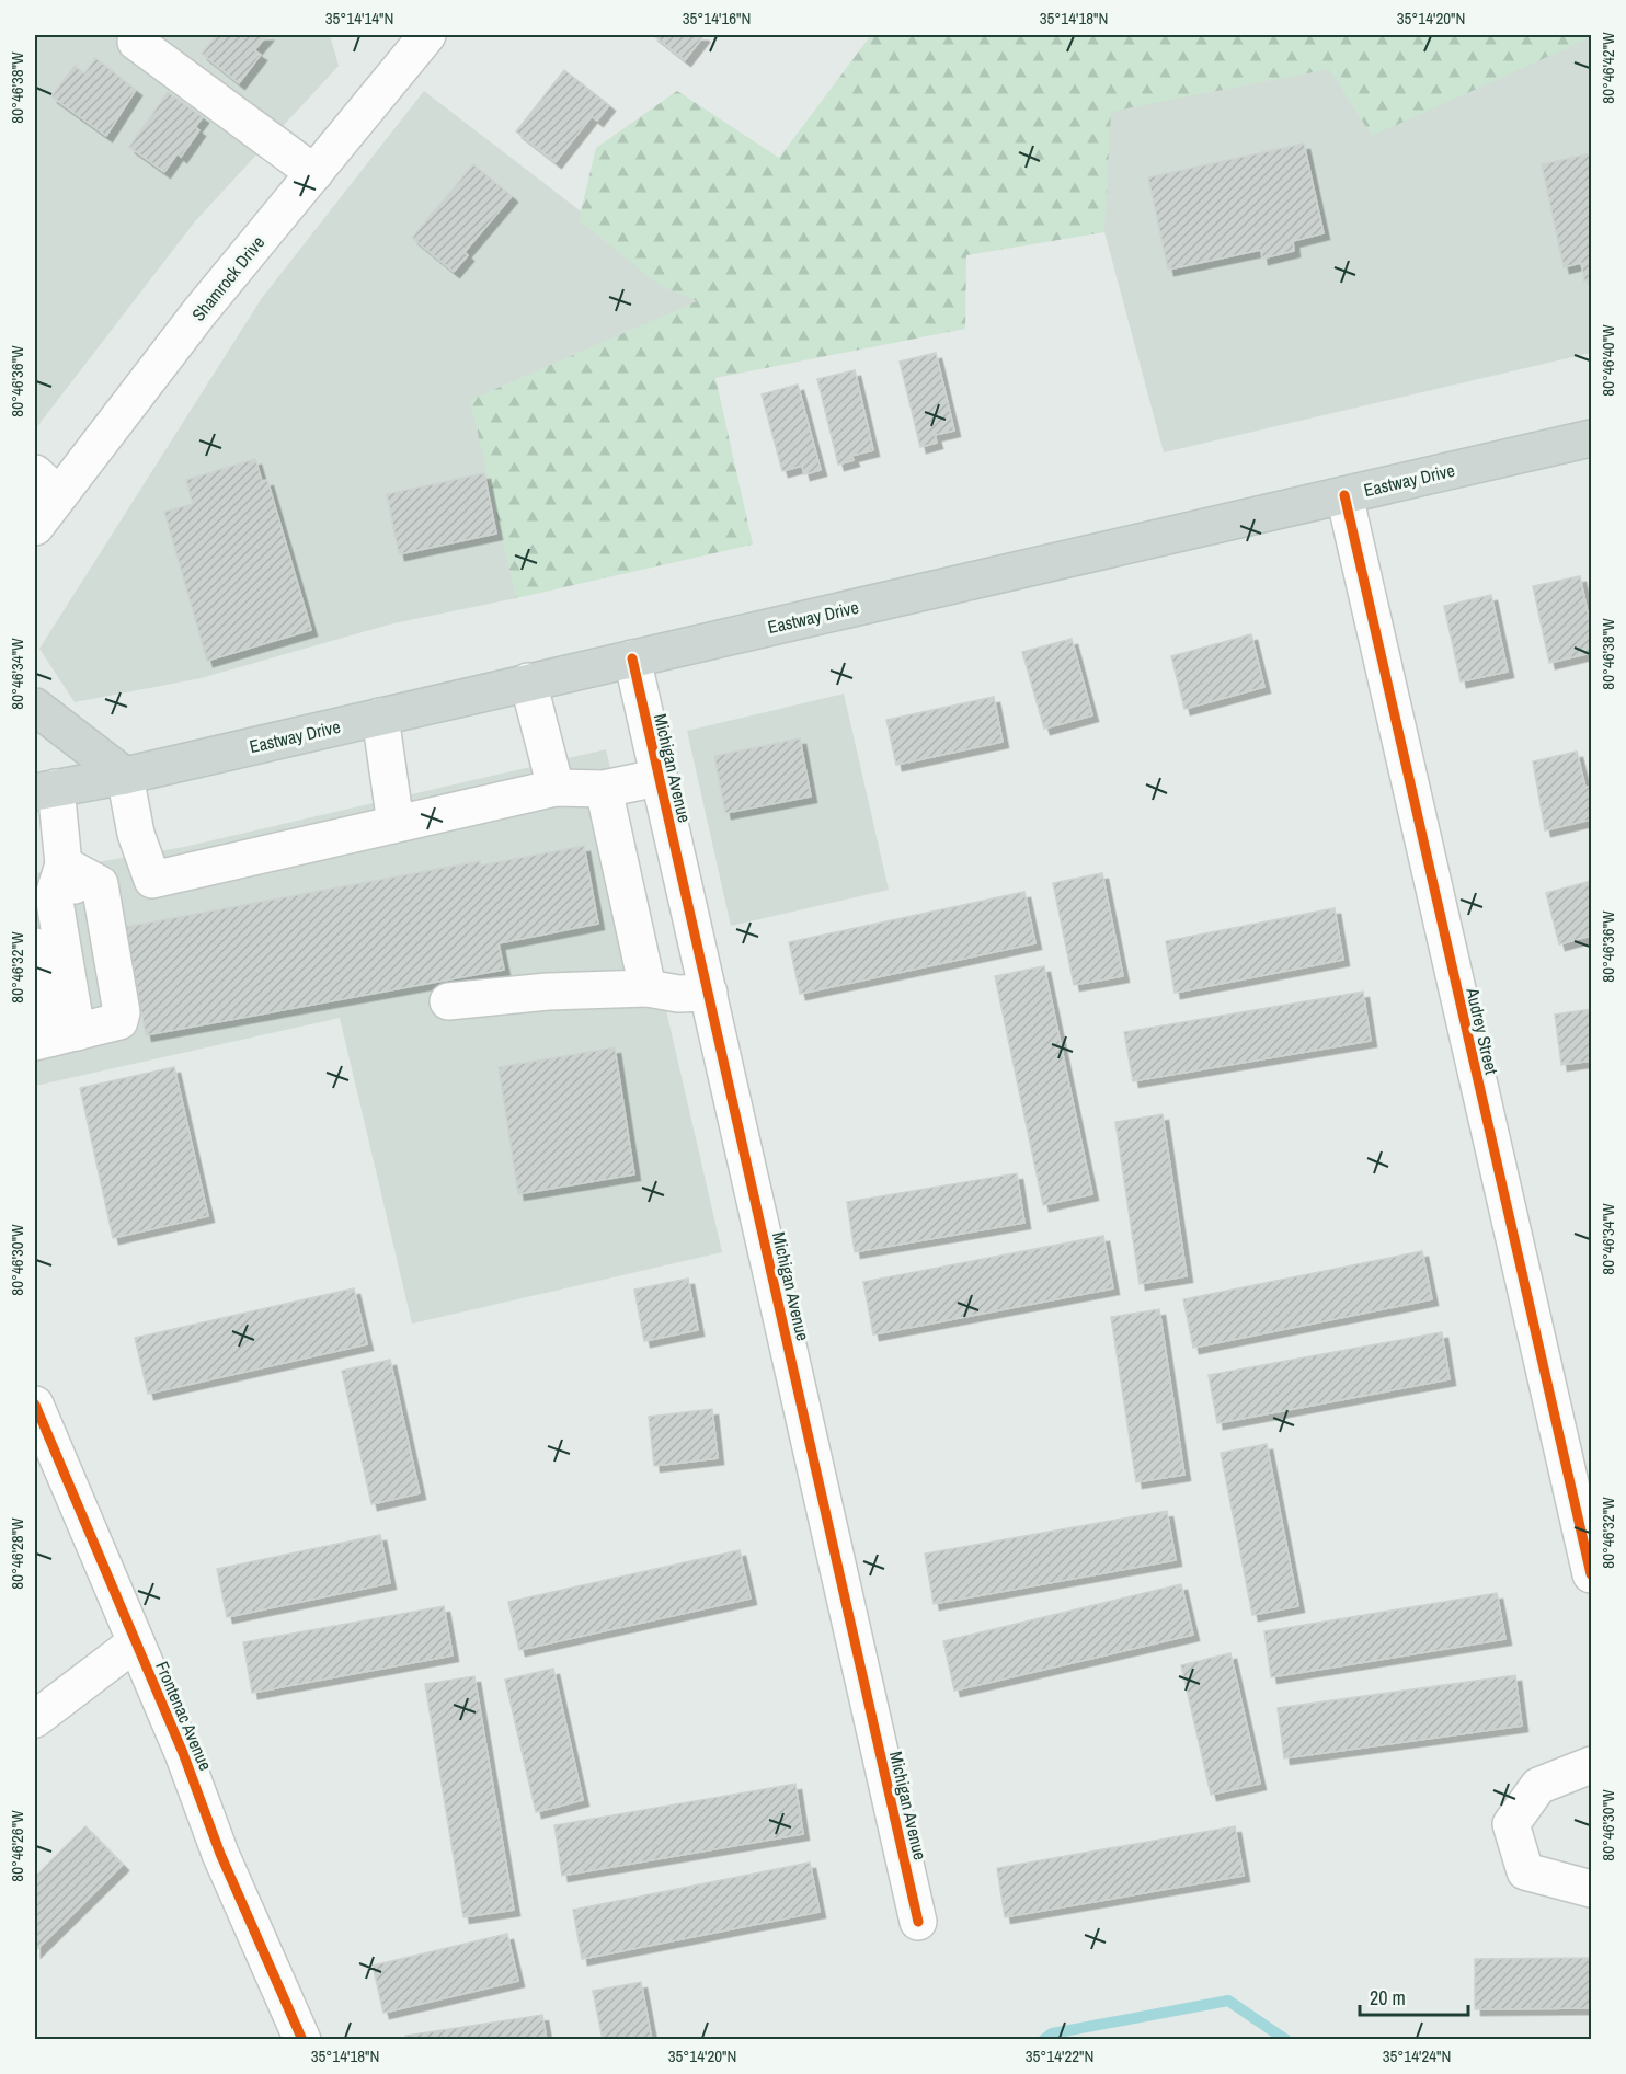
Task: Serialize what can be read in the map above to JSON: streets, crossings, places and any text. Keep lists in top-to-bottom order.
{
  "streets": {
    "main road": ["Eastway Drive"],
    "street": [
      "Shamrock Drive",
      "Michigan Avenue",
      "Audrey Street",
      "Frontenac Avenue"
    ]
  },
  "crossings": [
    ["Eastway Drive", "Michigan Avenue"],
    ["Eastway Drive", "Audrey Street"]
  ],
  "scale_bar": "20 m",
  "coordinates": [
    "35°14'14\"N",
    "35°14'16\"N",
    "35°14'18\"N",
    "35°14'20\"N",
    "80°46'42\"W",
    "80°46'38\"W",
    "80°46'40\"W",
    "80°46'36\"W",
    "80°46'34\"W",
    "80°46'32\"W",
    "80°46'30\"W",
    "80°46'28\"W",
    "80°46'26\"W",
    "35°14'22\"N",
    "35°14'24\"N"
  ]
}
